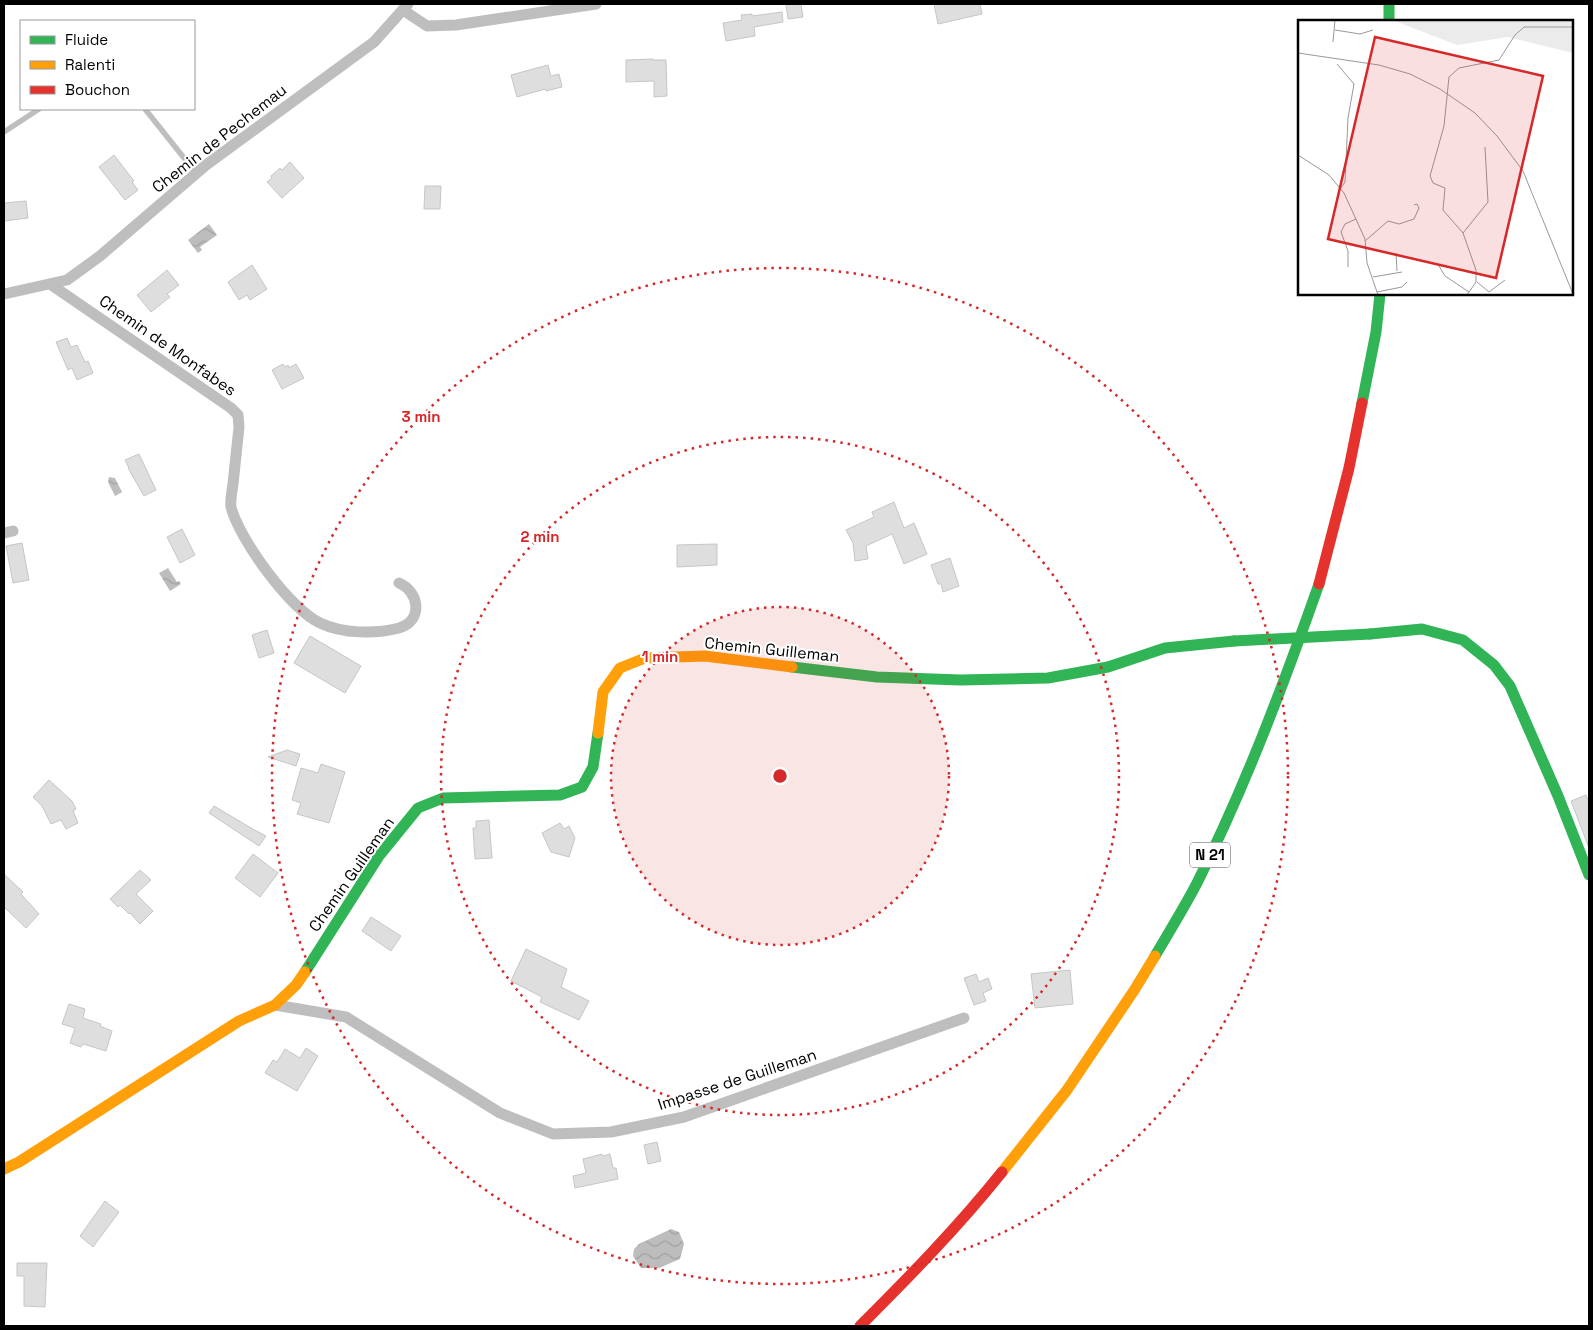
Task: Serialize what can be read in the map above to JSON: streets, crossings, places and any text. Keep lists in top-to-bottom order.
{
  "streets": {
    "street": [
      "Chemin de Pechemau",
      "Chemin de Monfabes",
      "Chemin Guilleman",
      "N 21",
      "Impasse de Guilleman"
    ]
  },
  "crossings": [
    ["Chemin de Pechemau", "Chemin de Monfabes"],
    ["Chemin Guilleman", "Impasse de Guilleman"]
  ],
  "legend": ["Fluide", "Ralenti", "Bouchon"],
  "rings": ["3 min", "2 min", "1 min"]
}
